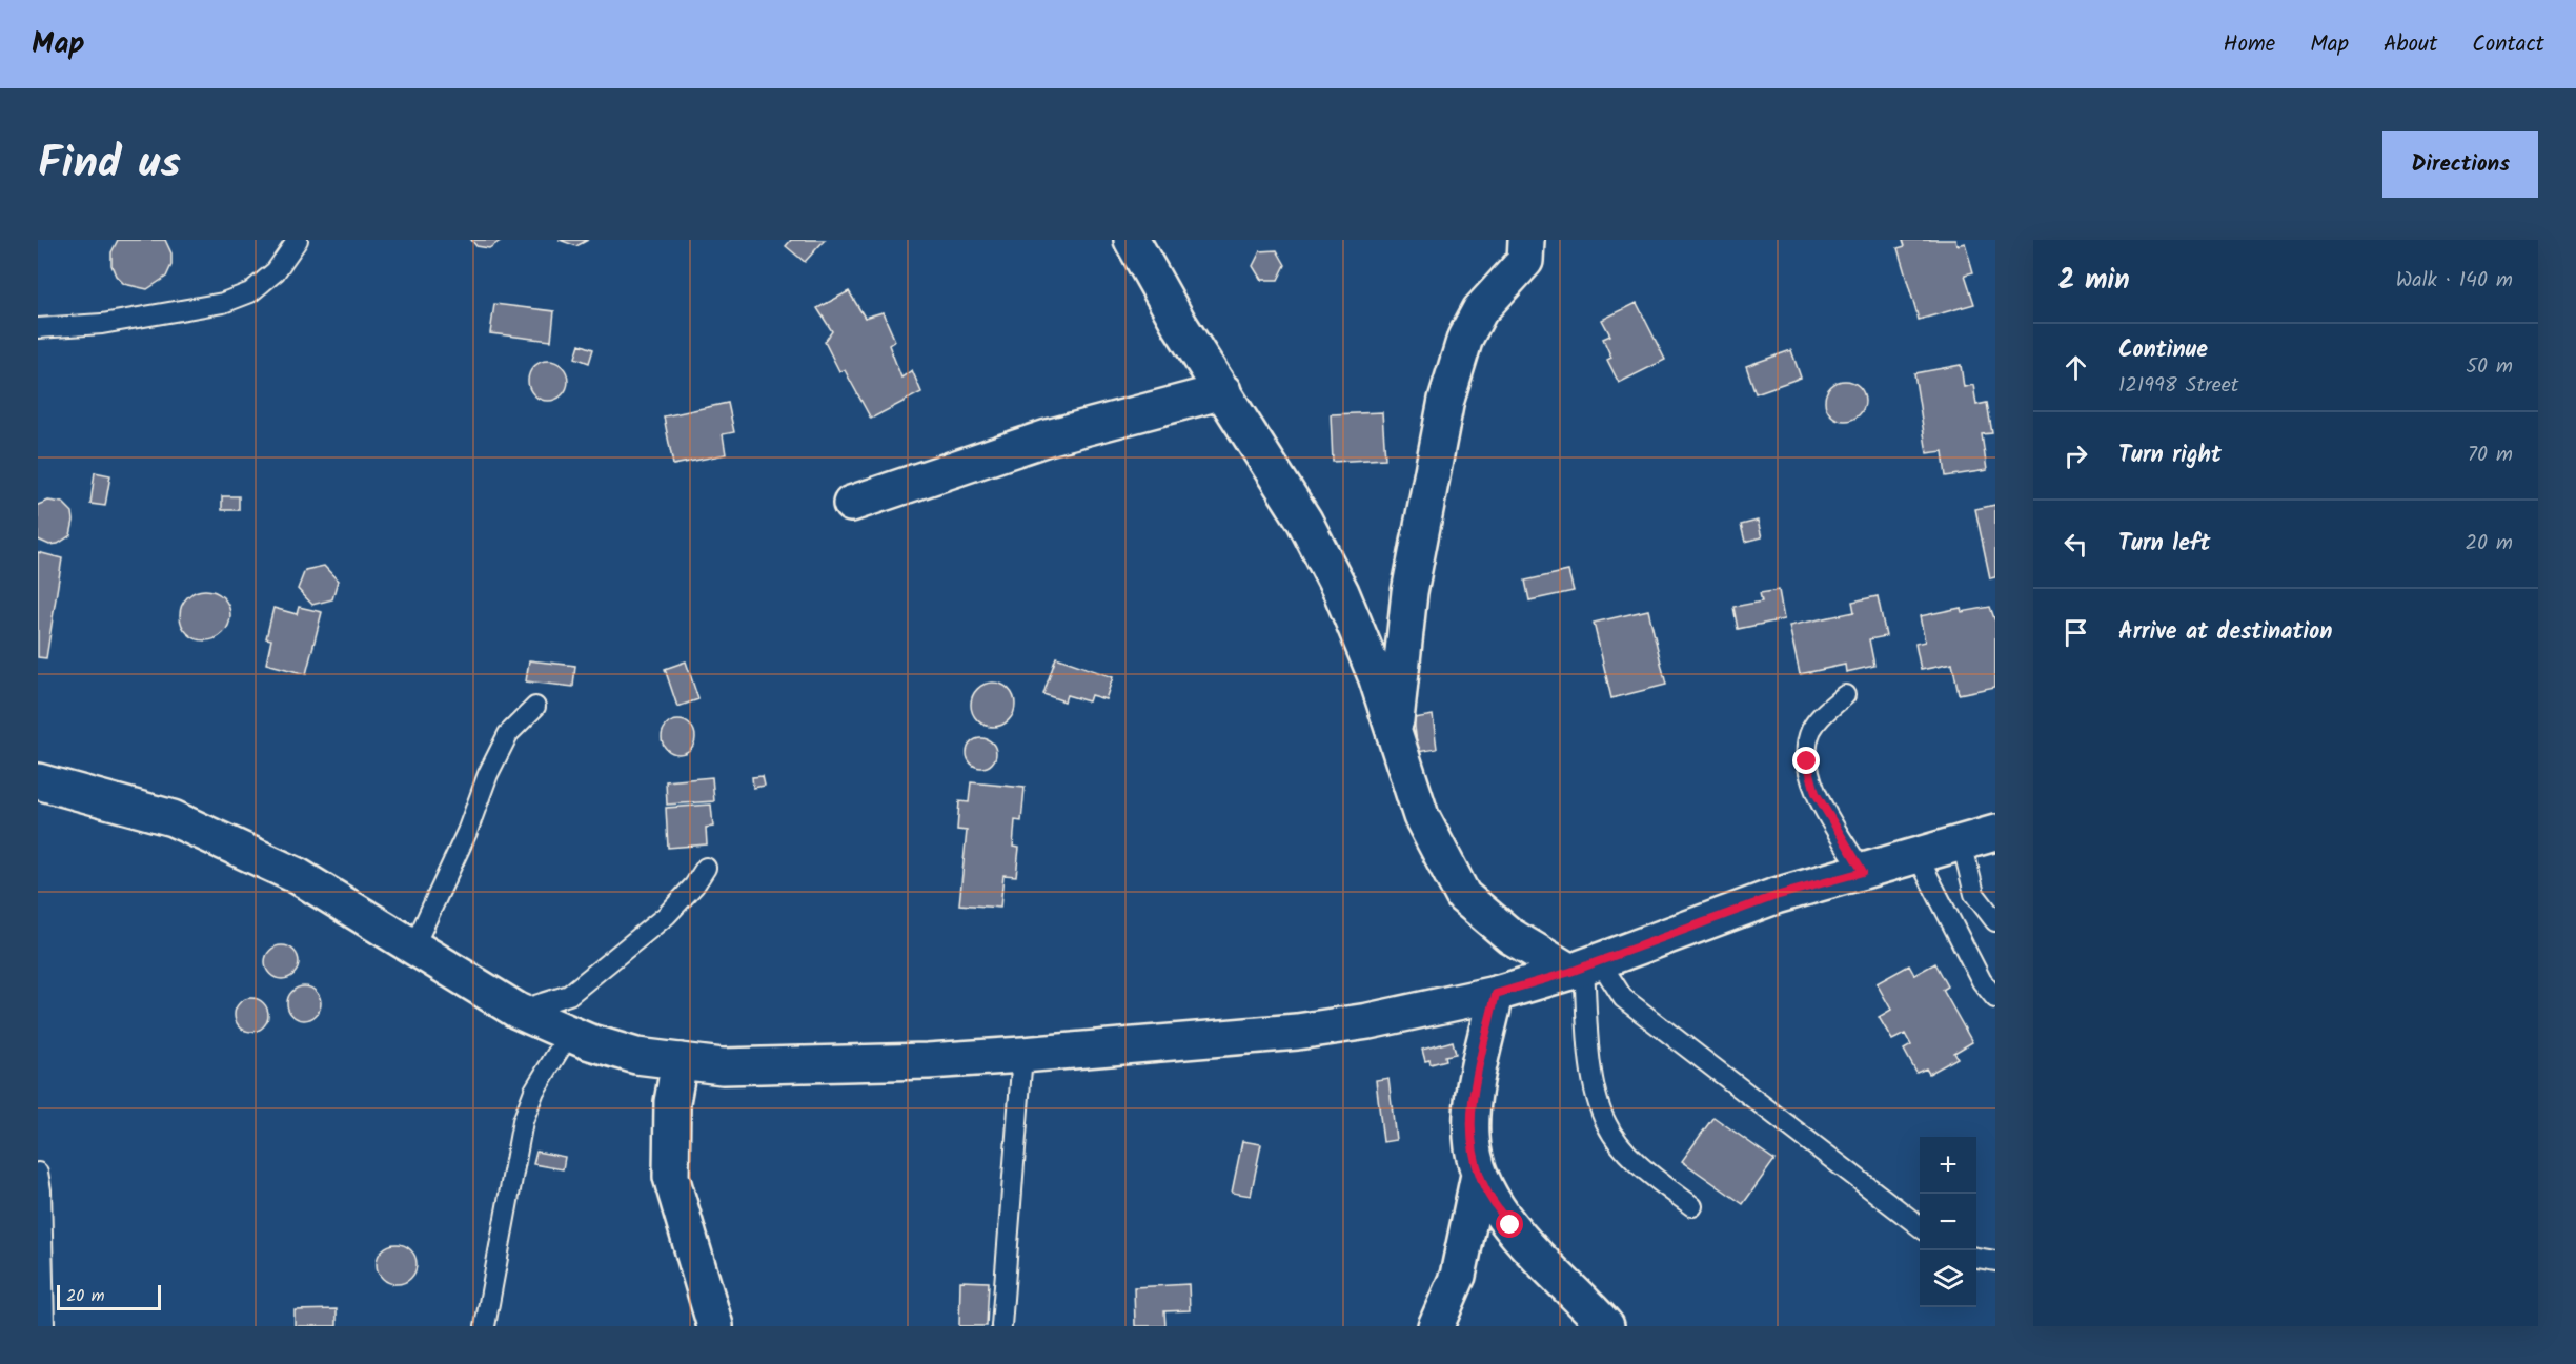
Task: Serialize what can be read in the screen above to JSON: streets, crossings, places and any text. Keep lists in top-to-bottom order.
{
  "scale_bar": "20 m",
  "page": {
    "header": "Map",
    "nav": [
      "Home",
      "Map",
      "About",
      "Contact"
    ],
    "title": "Find us",
    "buttons": "Directions",
    "heading": ["2 min", "Walk · 140 m"],
    "list": [
      ["Continue", "121998 Street", "50 m"],
      ["Turn right", "70 m"],
      ["Turn left", "20 m"],
      "Arrive at destination"
    ],
    "map_buttons": ["+", "−"],
    "scale": "20 m"
  }
}
